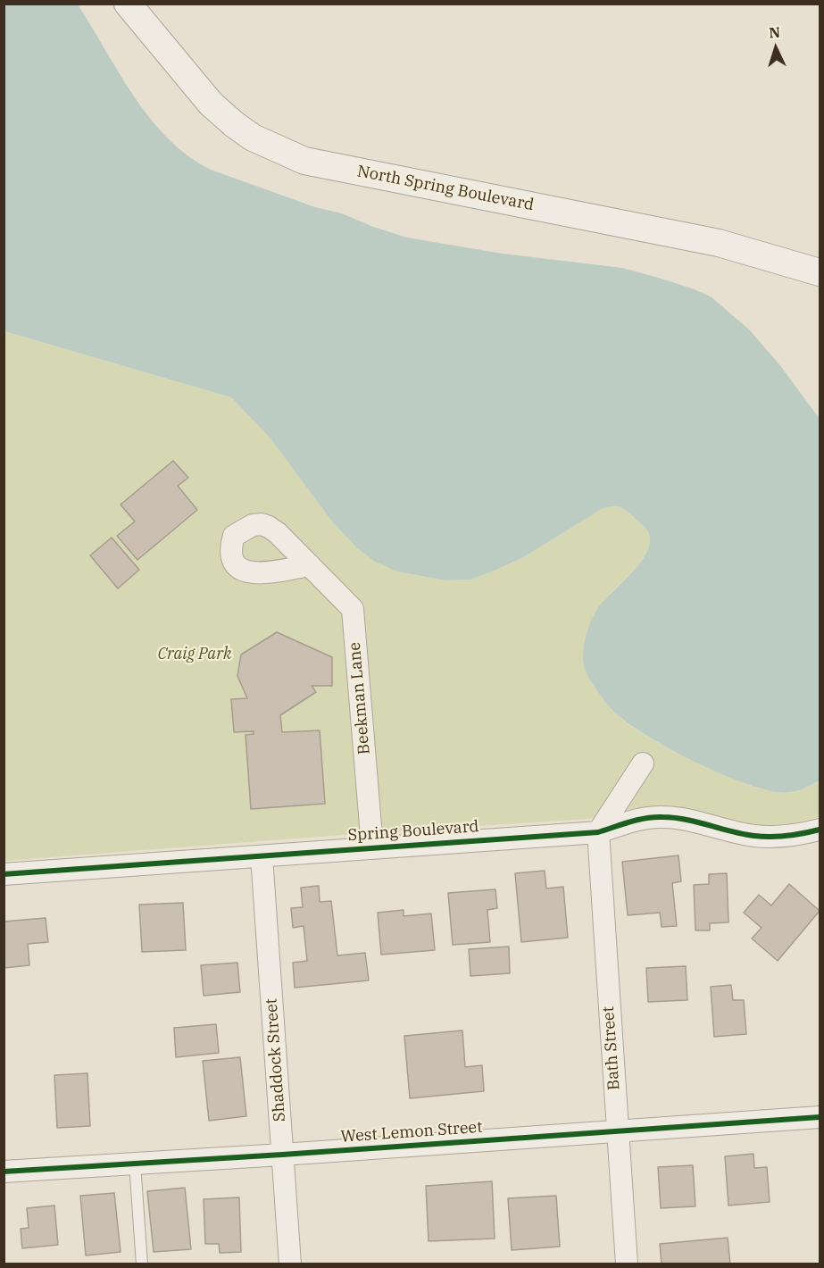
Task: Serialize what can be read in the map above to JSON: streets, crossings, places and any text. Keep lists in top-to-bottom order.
{
  "streets": {
    "street": [
      "North Spring Boulevard",
      "Beekman Lane",
      "Spring Boulevard",
      "Bath Street",
      "Shaddock Street",
      "West Lemon Street"
    ]
  },
  "crossings": [
    ["Beekman Lane", "Spring Boulevard"],
    ["Spring Boulevard", "Bath Street"],
    ["Spring Boulevard", "Shaddock Street"],
    ["Bath Street", "West Lemon Street"],
    ["Shaddock Street", "West Lemon Street"]
  ],
  "parks": ["Craig Park"],
  "north": "top"
}
